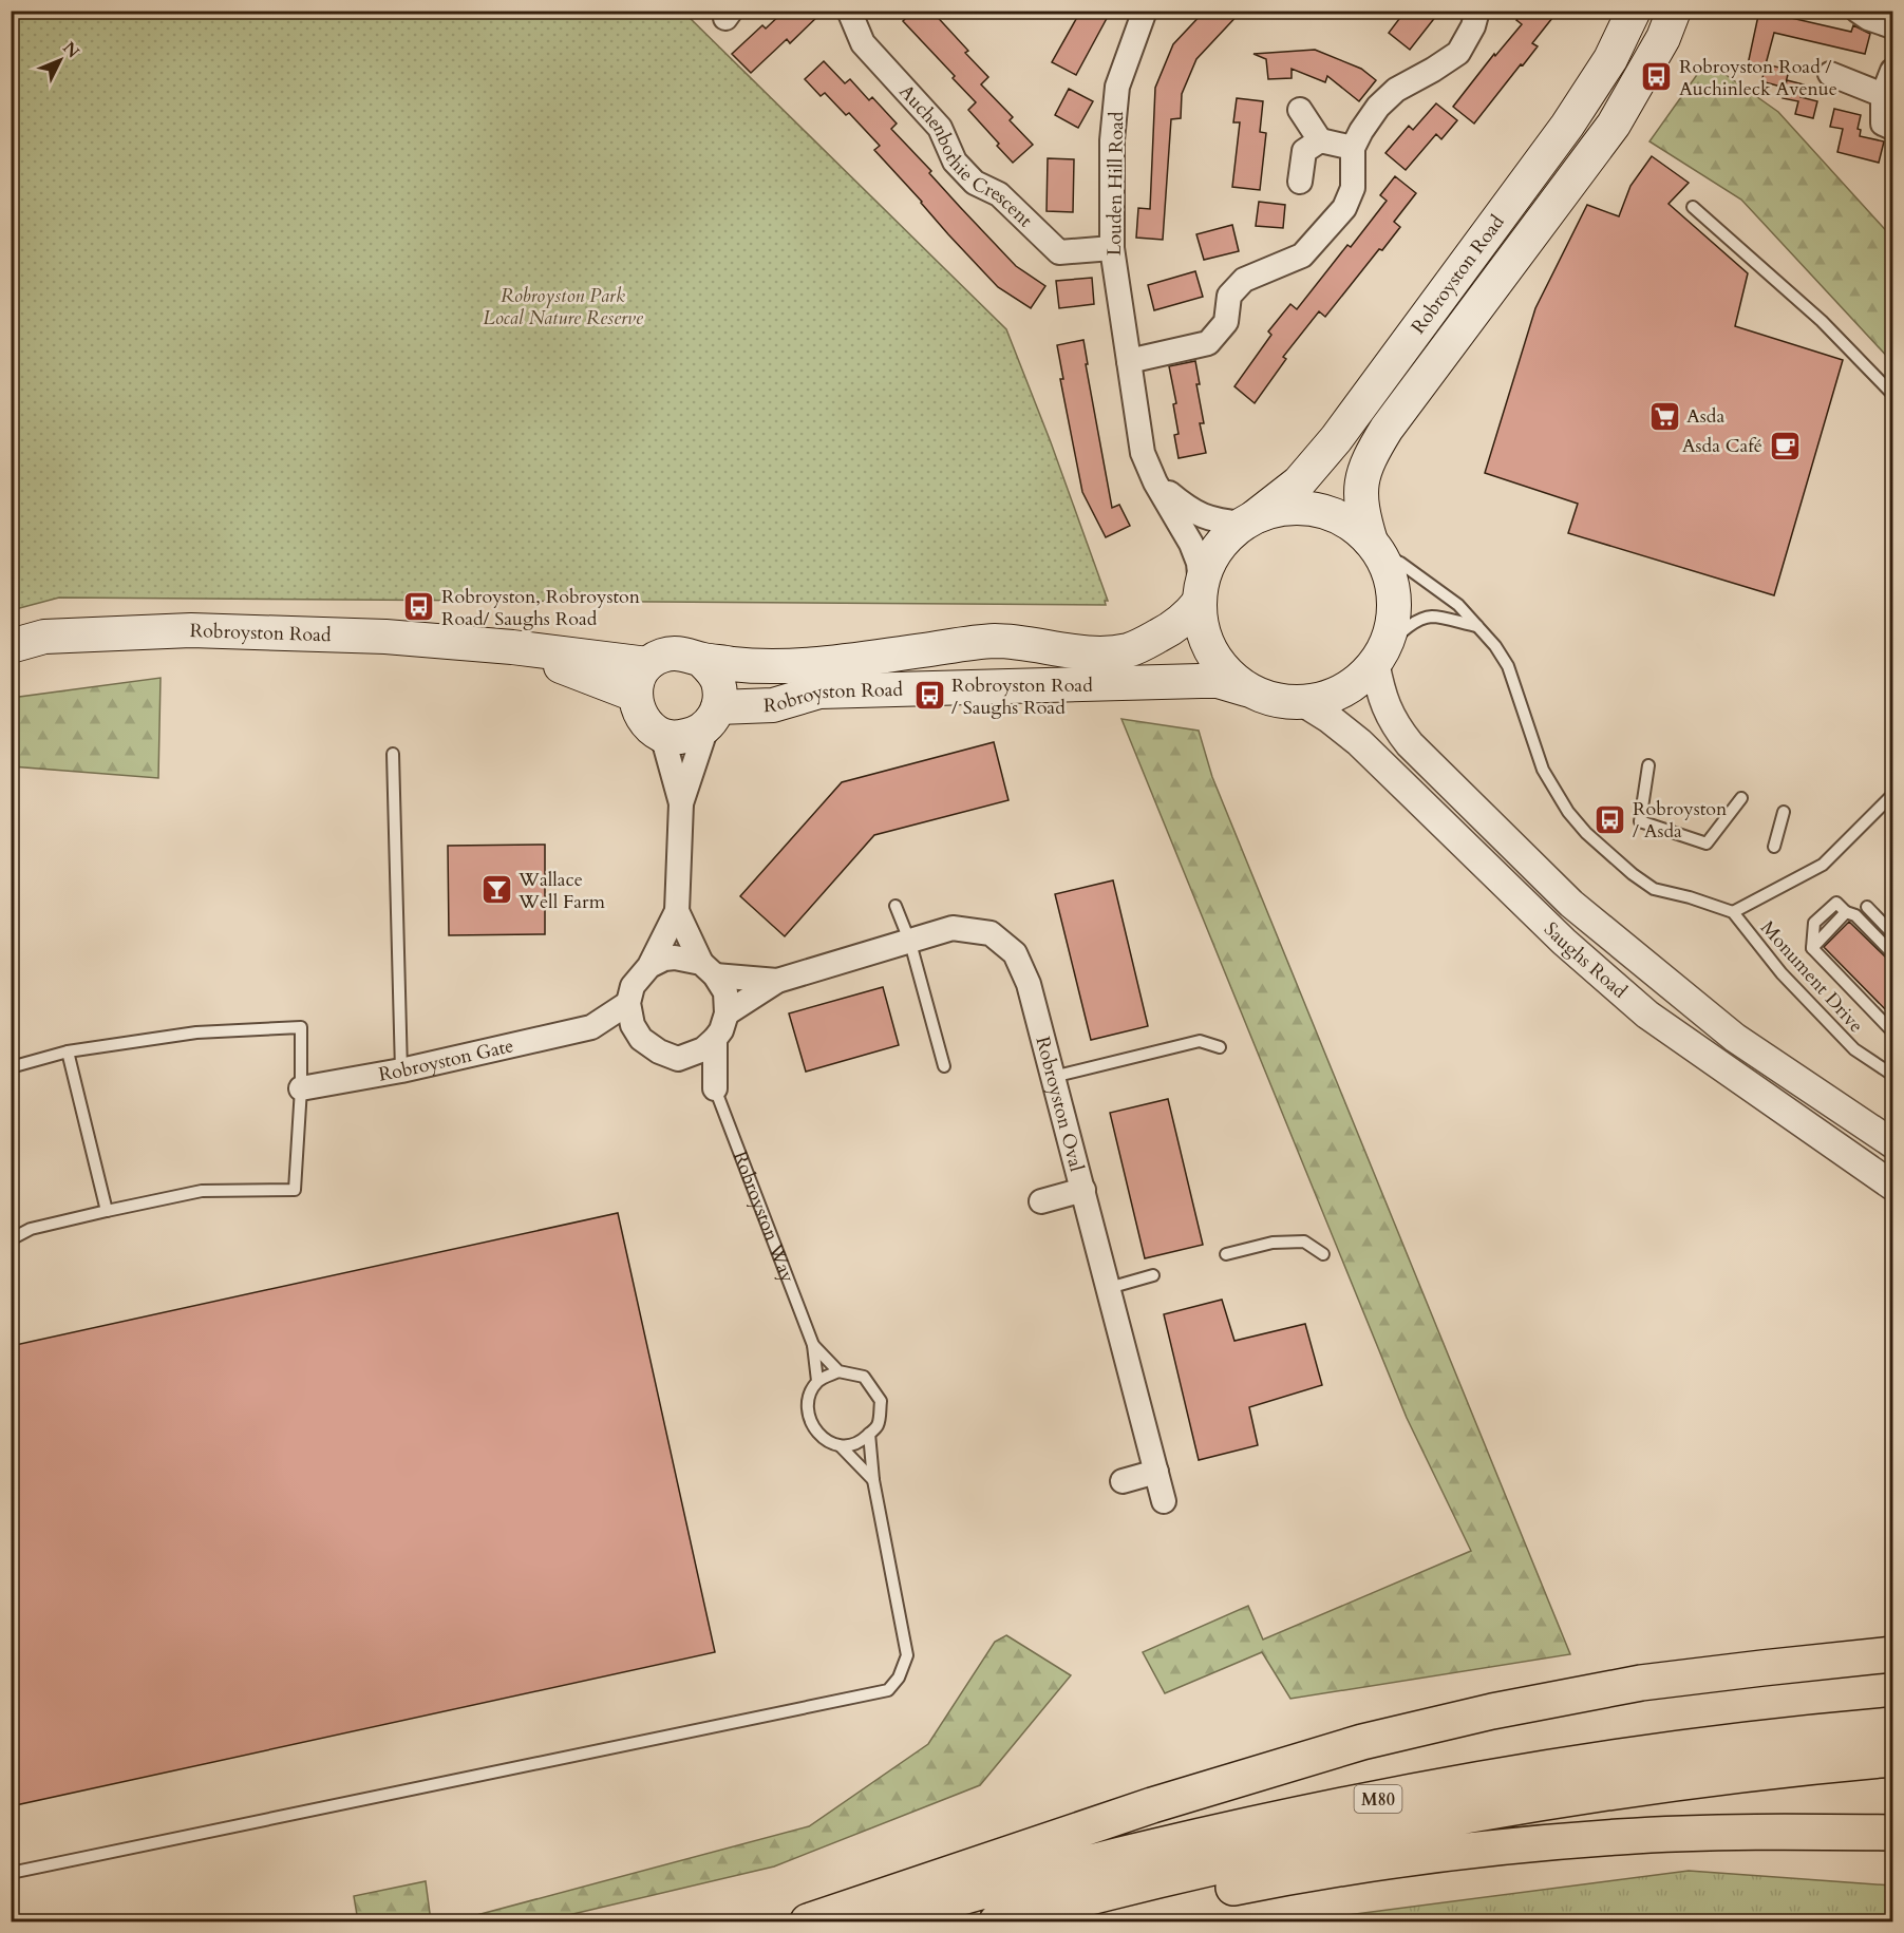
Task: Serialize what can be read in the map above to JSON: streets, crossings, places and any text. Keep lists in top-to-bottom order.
{
  "streets": {
    "highway": ["M80"],
    "main road": ["Robroyston Road"],
    "street": [
      "Auchenbothie Crescent",
      "Louden Hill Road",
      "Saughs Road",
      "Robroyston Gate",
      "Robroyston Oval"
    ],
    "lane": ["Monument Drive", "Robroyston Way"]
  },
  "crossings": [
    ["Auchenbothie Crescent", "Louden Hill Road"],
    ["Louden Hill Road", "Robroyston Road"],
    ["Louden Hill Road", "Saughs Road"],
    ["Robroyston Road", "Saughs Road"]
  ],
  "parks": ["Robroyston Park Local Nature Reserve"],
  "places": {
    "bus stop": [
      "Robroyston Road / Auchinleck Avenue",
      "Robroyston, Robroyston Road/ Saughs Road",
      "Robroyston Road / Saughs Road",
      "Robroyston / Asda"
    ],
    "supermarket": ["Asda"],
    "cafe": ["Asda Café"],
    "bar": ["Wallace Well Farm"]
  },
  "north": "top right"
}
